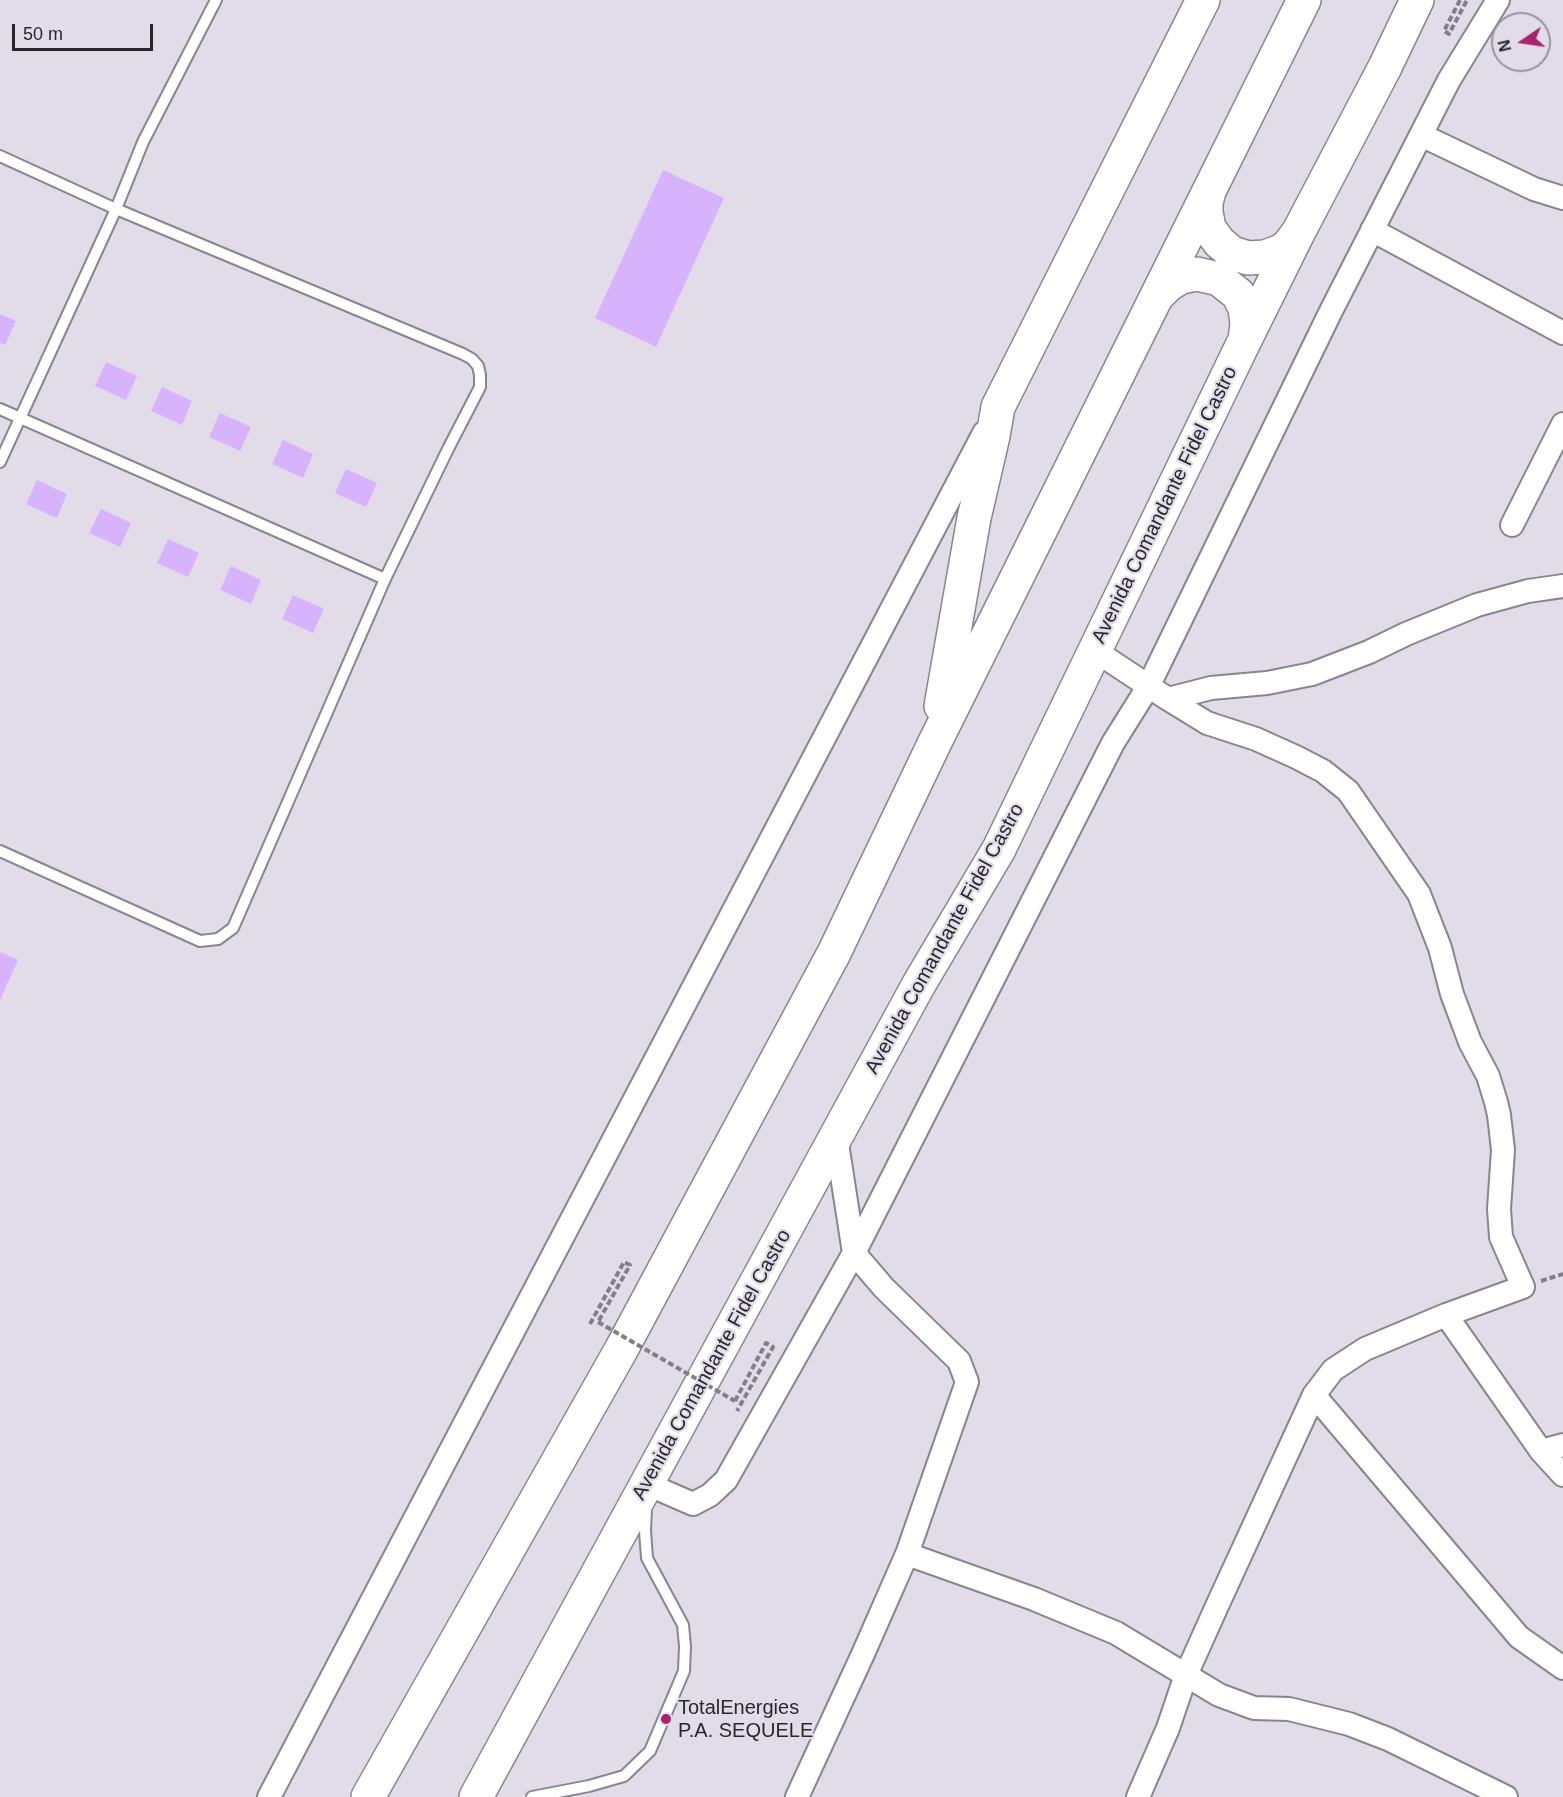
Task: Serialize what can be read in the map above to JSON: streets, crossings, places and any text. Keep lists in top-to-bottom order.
{
  "streets": {
    "highway": ["Avenida Comandante Fidel Castro"]
  },
  "places": ["TotalEnergies P.A. SEQUELE"],
  "scale_bar": "50 m",
  "north": "left"
}
